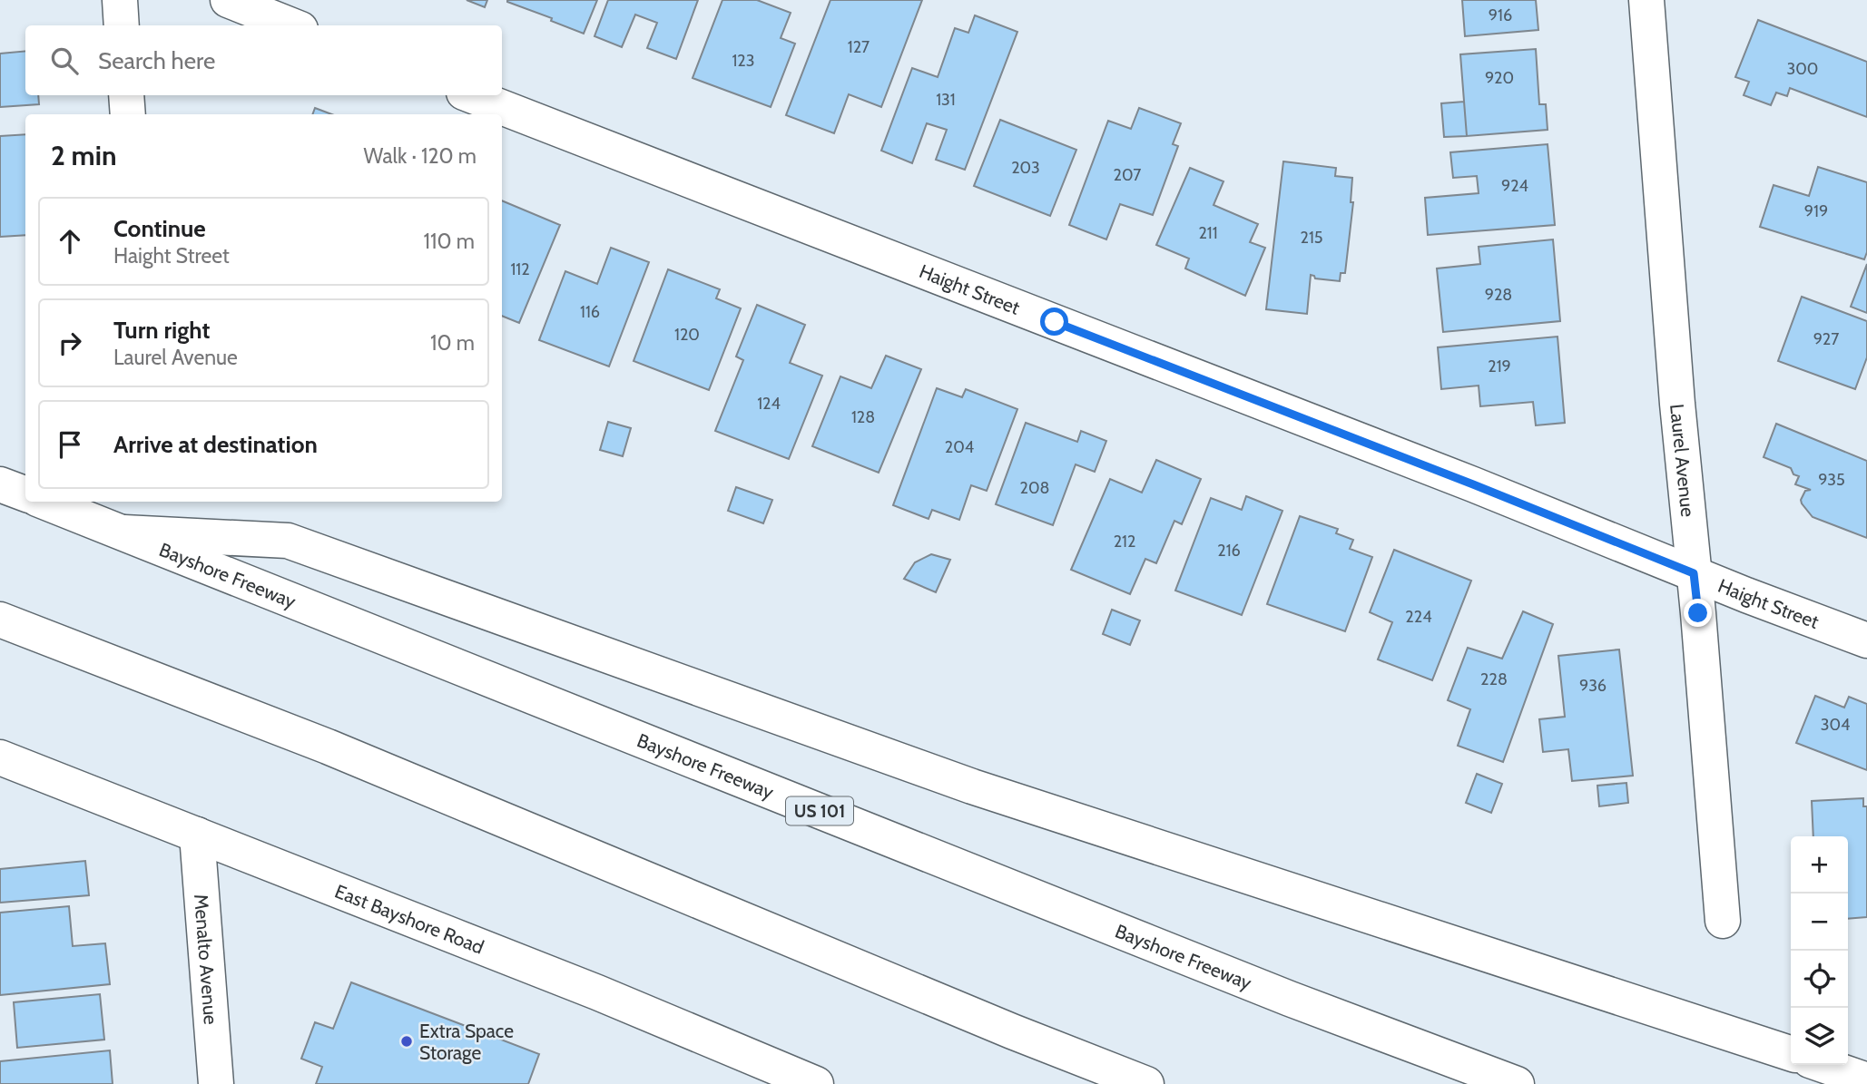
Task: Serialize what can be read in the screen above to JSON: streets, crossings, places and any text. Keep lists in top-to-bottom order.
{
  "streets": {
    "main road": [
      "Haight Street",
      "Laurel Avenue",
      "Bayshore Freeway",
      "US 101",
      "East Bayshore Road",
      "Menalto Avenue"
    ]
  },
  "crossings": [
    ["Haight Street", "Laurel Avenue"],
    ["East Bayshore Road", "Menalto Avenue"]
  ],
  "places": ["Extra Space Storage"],
  "house_numbers": [
    "916",
    "127",
    "123",
    "300",
    "920",
    "131",
    "203",
    "207",
    "924",
    "919",
    "211",
    "215",
    "112",
    "928",
    "116",
    "120",
    "927",
    "219",
    "124",
    "128",
    "204",
    "935",
    "208",
    "212",
    "216",
    "224",
    "228",
    "936",
    "304"
  ],
  "page": {
    "search": "Search here",
    "heading": ["2 min", "Walk · 120 m"],
    "list": [
      ["Continue", "Haight Street", "110 m"],
      ["Turn right", "Laurel Avenue", "10 m"],
      "Arrive at destination"
    ],
    "map_buttons": ["+", "−"]
  }
}
